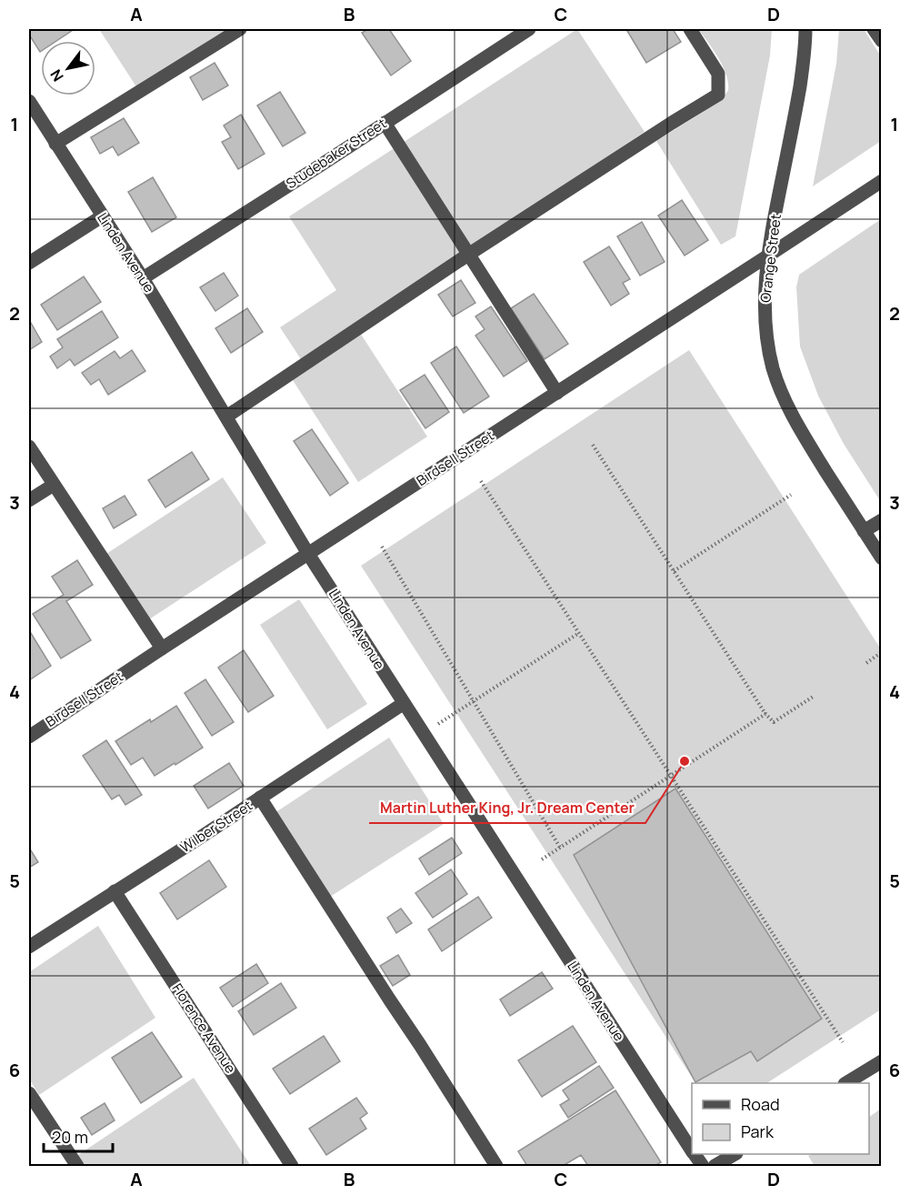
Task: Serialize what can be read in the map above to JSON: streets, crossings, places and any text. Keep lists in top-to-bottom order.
{
  "streets": {
    "street": [
      "Studebaker Street",
      "Linden Avenue",
      "Orange Street",
      "Birdsell Street",
      "Wilber Street",
      "Florence Avenue"
    ]
  },
  "crossings": [
    ["Studebaker Street", "Linden Avenue"],
    ["Linden Avenue", "Birdsell Street"],
    ["Linden Avenue", "Wilber Street"],
    ["Orange Street", "Birdsell Street"],
    ["Wilber Street", "Florence Avenue"]
  ],
  "places": ["Martin Luther King, Jr. Dream Center"],
  "legend": ["Road", "Park"],
  "scale_bar": "20 m",
  "north": "bottom left",
  "grid": {
    "columns": [
      "A",
      "B",
      "C",
      "D"
    ],
    "rows": [
      "1",
      "2",
      "3",
      "4",
      "5",
      "6"
    ]
  }
}
